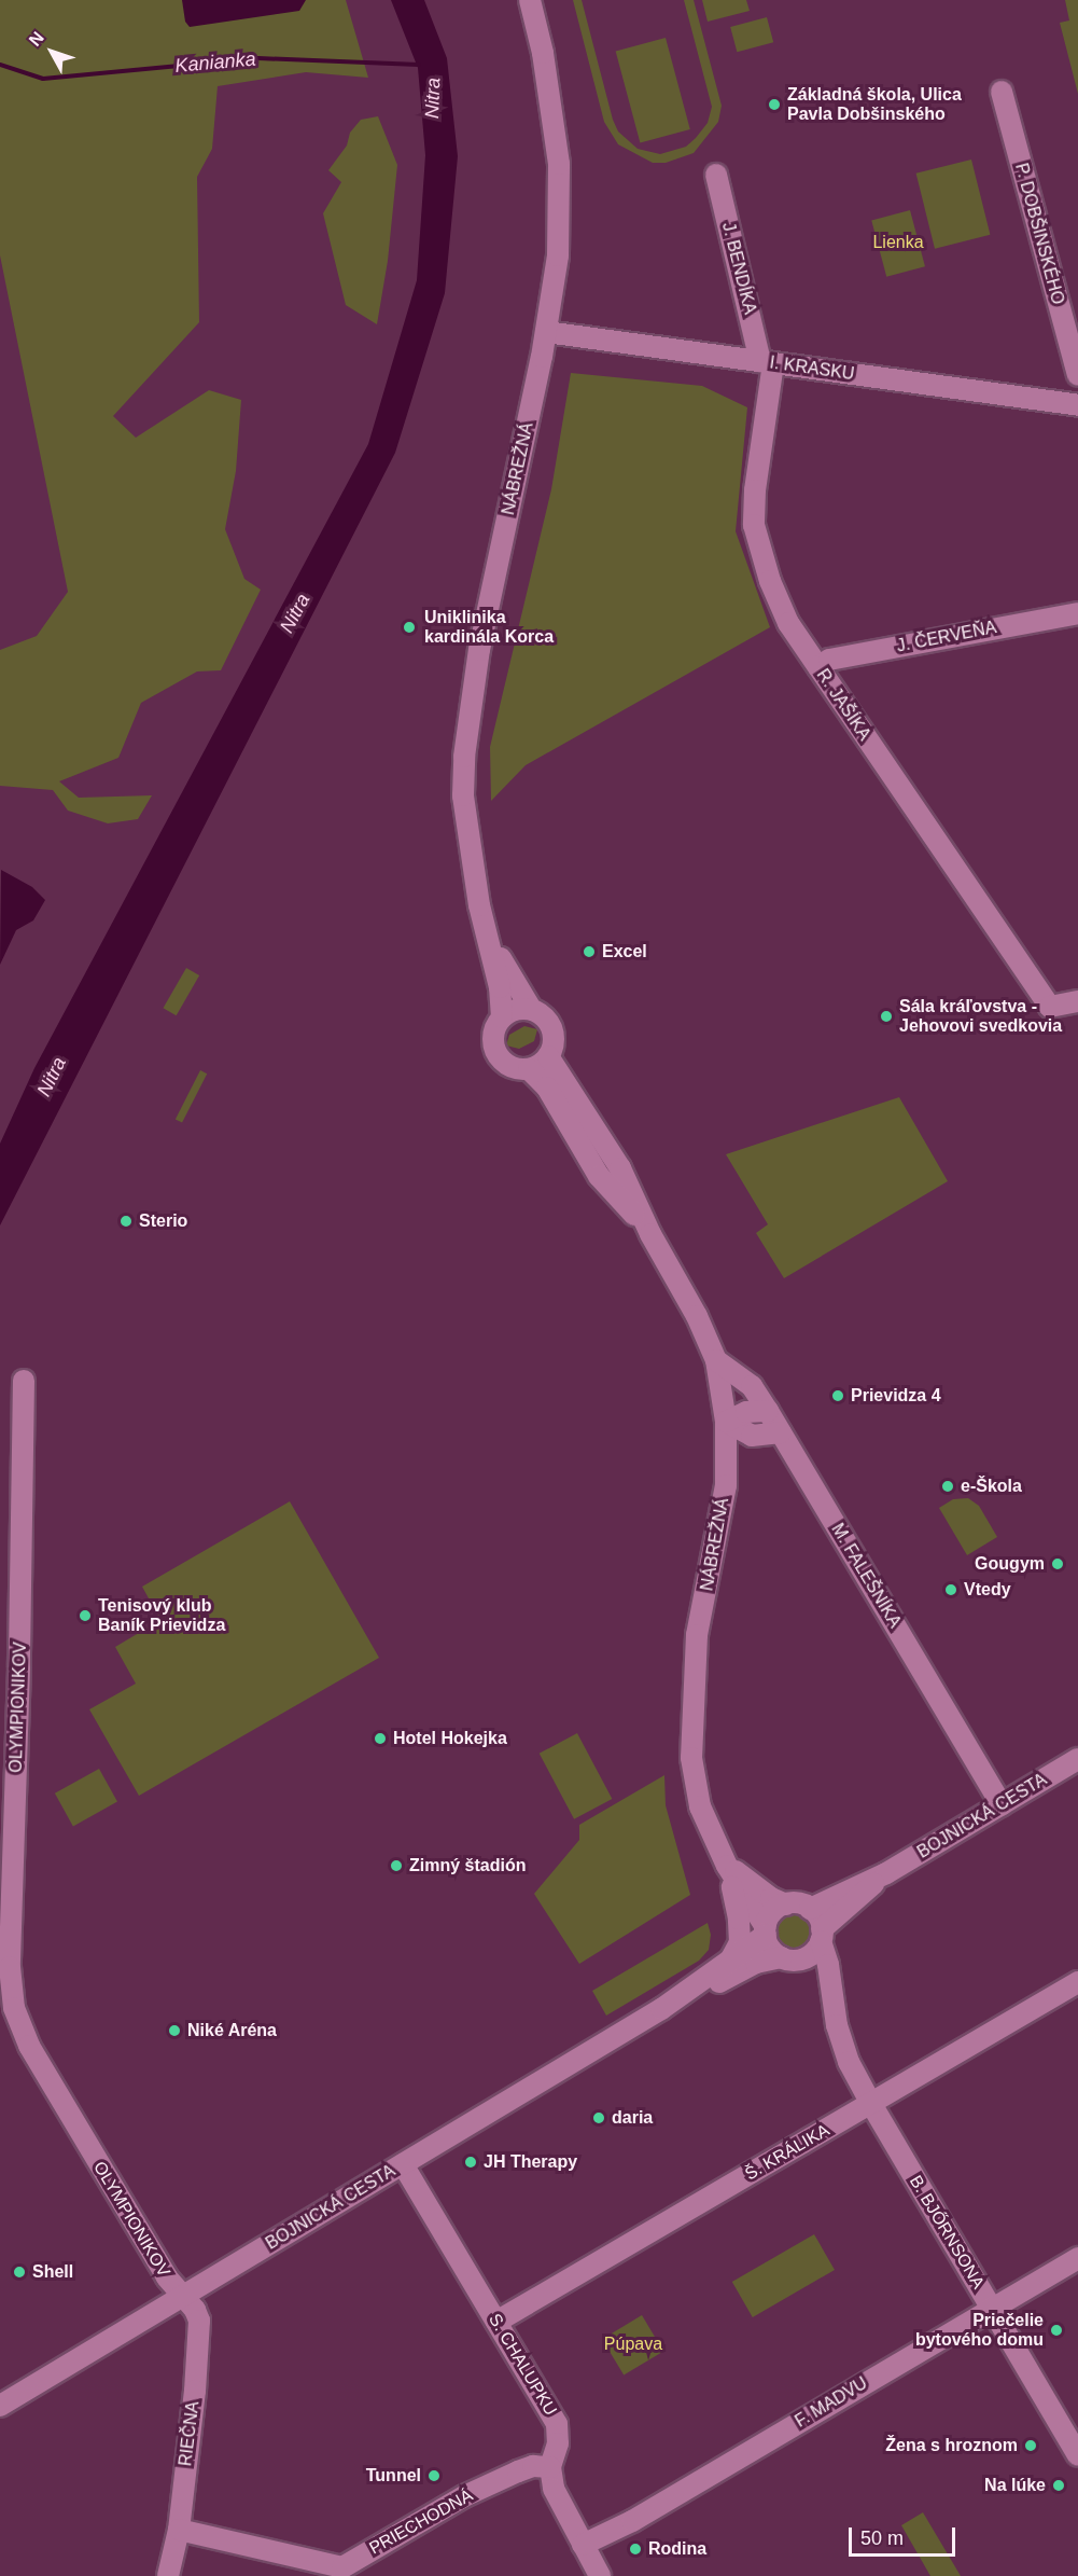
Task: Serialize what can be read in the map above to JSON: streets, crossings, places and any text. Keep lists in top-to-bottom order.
{
  "streets": {
    "street": [
      "P. DOBŠINSKÉHO",
      "J. BENDÍKA",
      "I. KRASKU",
      "NÁBREŽNÁ",
      "J. ČERVEŇA",
      "R. JAŠÍKA",
      "M. FALEŠNÍKA",
      "OLYMPIONIKOV",
      "BOJNICKÁ CESTA",
      "Š. KRÁLIKA",
      "B. BJŐRNSONA",
      "S. CHALUPKU",
      "F. MADVU",
      "RIEČNA",
      "PRIECHODNÁ"
    ]
  },
  "crossings": [
    ["J. BENDÍKA", "I. KRASKU"],
    ["J. BENDÍKA", "R. JAŠÍKA"],
    ["I. KRASKU", "NÁBREŽNÁ"],
    ["I. KRASKU", "R. JAŠÍKA"],
    ["NÁBREŽNÁ", "M. FALEŠNÍKA"],
    ["NÁBREŽNÁ", "BOJNICKÁ CESTA"],
    ["NÁBREŽNÁ", "B. BJŐRNSONA"],
    ["J. ČERVEŇA", "R. JAŠÍKA"],
    ["M. FALEŠNÍKA", "BOJNICKÁ CESTA"],
    ["OLYMPIONIKOV", "BOJNICKÁ CESTA"],
    ["OLYMPIONIKOV", "RIEČNA"],
    ["BOJNICKÁ CESTA", "B. BJŐRNSONA"],
    ["BOJNICKÁ CESTA", "S. CHALUPKU"],
    ["BOJNICKÁ CESTA", "RIEČNA"],
    ["Š. KRÁLIKA", "B. BJŐRNSONA"],
    ["Š. KRÁLIKA", "S. CHALUPKU"],
    ["B. BJŐRNSONA", "F. MADVU"],
    ["S. CHALUPKU", "F. MADVU"],
    ["S. CHALUPKU", "PRIECHODNÁ"],
    ["RIEČNA", "PRIECHODNÁ"]
  ],
  "water": ["Kanianka", "Nitra"],
  "parks": ["Lienka", "Púpava"],
  "places": [
    "Základná škola, Ulica Pavla Dobšinského",
    "Uniklinika kardinála Korca",
    "Excel",
    "Sála kráľovstva - Jehovovi svedkovia",
    "Sterio",
    "Prievidza 4",
    "e-Škola",
    "Gougym",
    "Vtedy",
    "Tenisový klub Baník Prievidza",
    "Hotel Hokejka",
    "Zimný štadión",
    "Niké Aréna",
    "daria",
    "JH Therapy",
    "Shell",
    "Priečelie bytového domu",
    "Žena s hroznom",
    "Tunnel",
    "Na lúke",
    "Rodina"
  ],
  "scale_bar": "50 m",
  "north": "top left"
}
